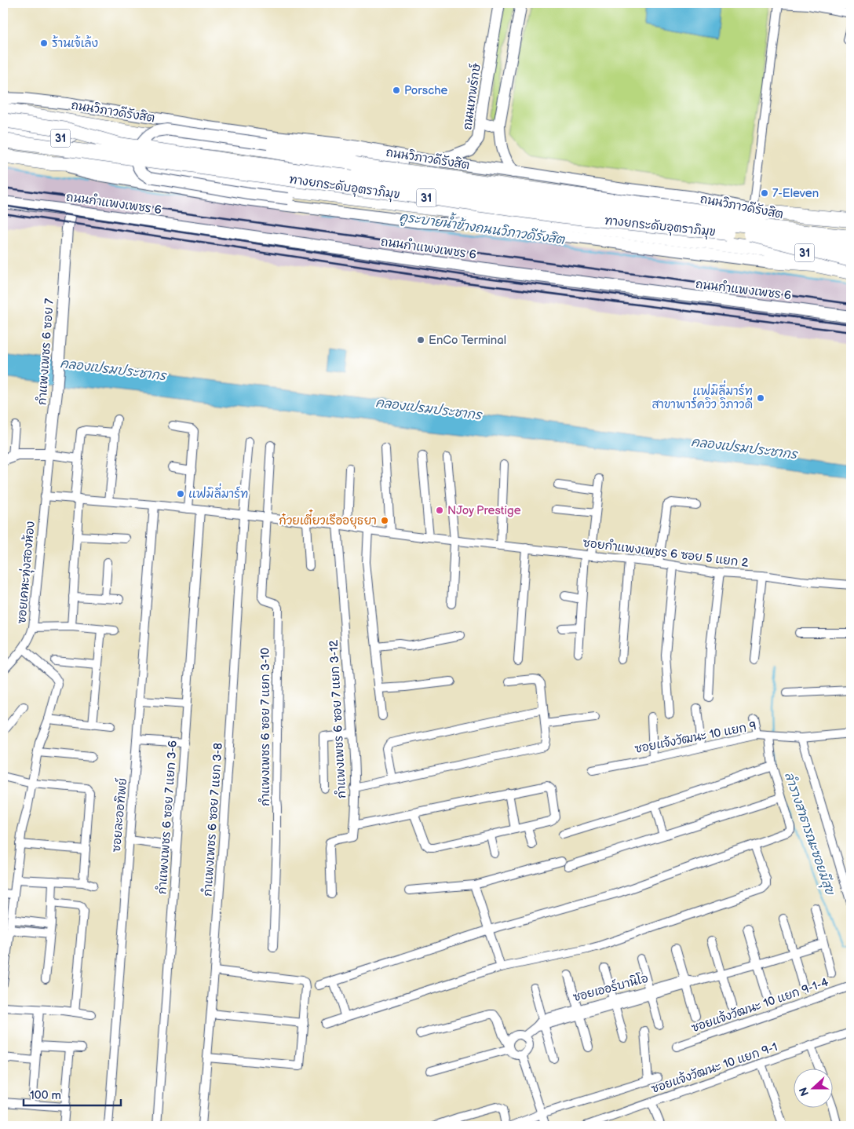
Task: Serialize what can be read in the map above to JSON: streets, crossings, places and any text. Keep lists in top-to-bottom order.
{
  "streets": {
    "highway": ["ถนนวิภาวดีรังสิต", "31", "ทางยกระดับอุตราภิมุข"],
    "main road": ["ถนนเทพรักษ์", "ถนนกำแพงเพชร 6", "กำแพงเพชร 6 ซอย 7"],
    "street": [
      "ซอยกำแพงเพชร 6 ซอย 5 แยก 2",
      "ซอยเคหะทุ่งสองห้อง",
      "กำแพงเพชร 6 ซอย 7 แยก 3-12",
      "กำแพงเพชร 6 ซอย 7 แยก 3-10",
      "ซอยแจ้งวัฒนะ 10 แยก 9",
      "ซอยละออทิพย์",
      "กำแพงเพชร 6 ซอย 7 แยก 3-6",
      "กำแพงเพชร 6 ซอย 7 แยก 3-8",
      "ซอยเออร์บานิโอ",
      "ซอยแจ้งวัฒนะ 10 แยก 9-1-4",
      "ซอยแจ้งวัฒนะ 10 แยก 9-1"
    ]
  },
  "crossings": [
    ["ถนนเทพรักษ์", "ถนนวิภาวดีรังสิต"],
    ["ถนนวิภาวดีรังสิต", "ทางยกระดับอุตราภิมุข"],
    ["ถนนกำแพงเพชร 6", "กำแพงเพชร 6 ซอย 7"],
    ["กำแพงเพชร 6 ซอย 7", "ซอยกำแพงเพชร 6 ซอย 5 แยก 2"],
    ["กำแพงเพชร 6 ซอย 7", "ซอยเคหะทุ่งสองห้อง"],
    ["ซอยกำแพงเพชร 6 ซอย 5 แยก 2", "ซอยเคหะทุ่งสองห้อง"],
    ["ซอยกำแพงเพชร 6 ซอย 5 แยก 2", "กำแพงเพชร 6 ซอย 7 แยก 3-12"],
    ["ซอยกำแพงเพชร 6 ซอย 5 แยก 2", "กำแพงเพชร 6 ซอย 7 แยก 3-10"],
    ["ซอยกำแพงเพชร 6 ซอย 5 แยก 2", "ซอยละออทิพย์"],
    ["ซอยกำแพงเพชร 6 ซอย 5 แยก 2", "กำแพงเพชร 6 ซอย 7 แยก 3-6"],
    ["ซอยกำแพงเพชร 6 ซอย 5 แยก 2", "กำแพงเพชร 6 ซอย 7 แยก 3-8"]
  ],
  "water": ["คูระบายน้ำข้างถนนวิภาวดีรังสิต", "คลองเปรมประชากร", "ลำรางสาธารณะซอยมีสุข"],
  "places": [
    "ร้านเจ้เล้ง",
    "Porsche",
    "7-Eleven",
    "EnCo Terminal",
    "แฟมิลี่มาร์ท สาขาพาร์ควิว วิภาวดี",
    "แฟมิลี่มาร์ท",
    "NJoy Prestige",
    "ก๋วยเตี๋ยวเรืออยุธยา"
  ],
  "scale_bar": "100 m",
  "north": "left"
}
